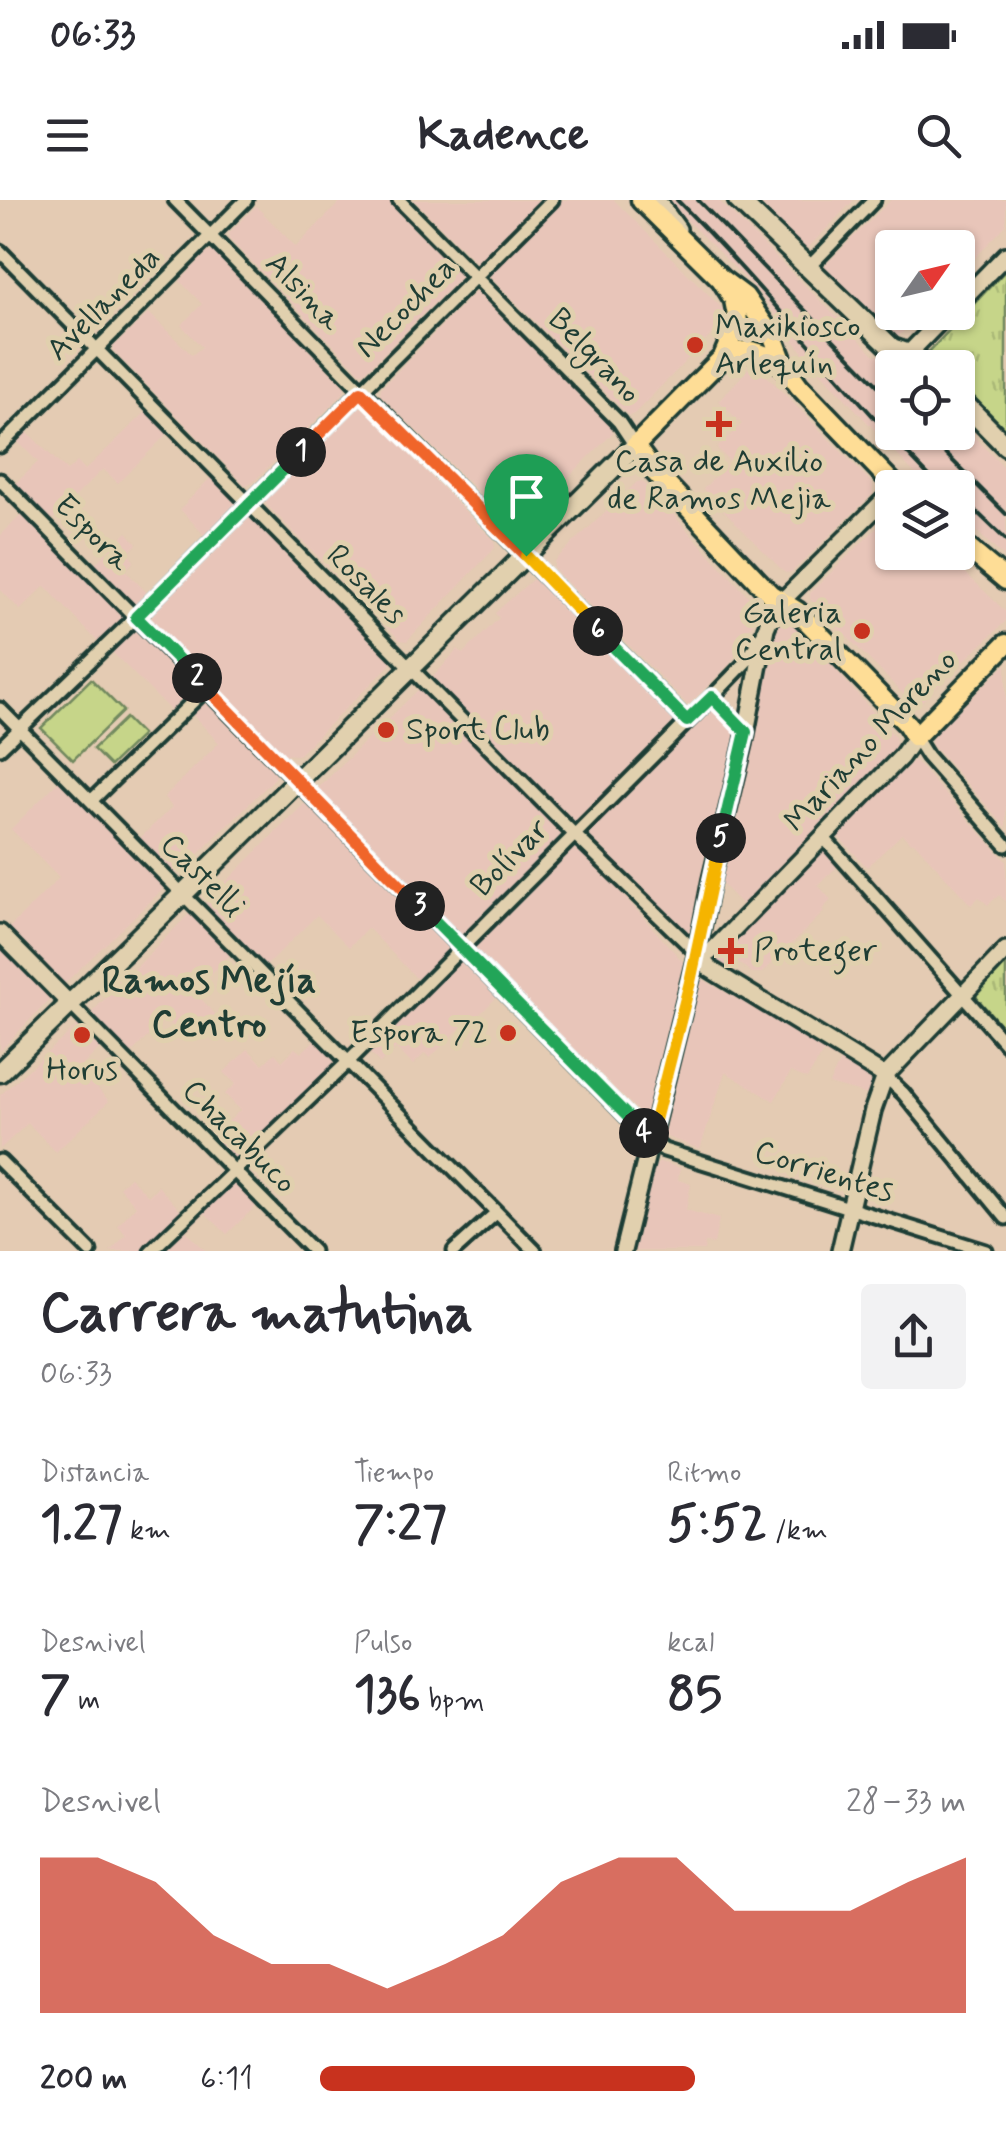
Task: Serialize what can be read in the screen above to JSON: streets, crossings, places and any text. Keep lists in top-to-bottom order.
{
  "streets": {
    "main road": ["Belgrano", "Mariano Moreno"],
    "street": [
      "Alsina",
      "Avellaneda",
      "Necochea",
      "Espora",
      "Rosales",
      "Bolívar",
      "Castelli",
      "Chacabuco",
      "Corrientes"
    ]
  },
  "crossings": [
    ["Alsina", "Avellaneda"],
    ["Alsina", "Necochea"],
    ["Alsina", "Bolívar"],
    ["Avellaneda", "Rosales"],
    ["Necochea", "Belgrano"],
    ["Necochea", "Espora"],
    ["Necochea", "Rosales"],
    ["Necochea", "Castelli"],
    ["Belgrano", "Mariano Moreno"],
    ["Belgrano", "Bolívar"],
    ["Espora", "Bolívar"],
    ["Espora", "Corrientes"],
    ["Rosales", "Mariano Moreno"],
    ["Rosales", "Bolívar"],
    ["Bolívar", "Castelli"],
    ["Bolívar", "Chacabuco"]
  ],
  "districts": ["Ramos Mejía Centro"],
  "places": {
    "other": [
      "Maxikiosco Arlequín",
      "Galeria Central",
      "Sport Club",
      "Espora 72",
      "Horus"
    ],
    "health": ["Casa de Auxilio de Ramos Mejia", "Proteger"]
  },
  "north": "top right",
  "page": {
    "status": "06:33",
    "header": "Kadence",
    "pins": [
      "1",
      "6",
      "2",
      "5",
      "3",
      "4"
    ],
    "heading": ["Carrera matutina", "06:33"],
    "stats": [
      ["Distancia", "1.27 km"],
      ["Tiempo", "7:27"],
      ["Ritmo", "5:52 /km"],
      ["Desnivel", "7 m"],
      ["Pulso", "136 bpm"],
      ["kcal", "85"]
    ],
    "chart": ["Desnivel", "28–33 m"],
    "list": [
      {
        "name": "200 m",
        "note": "6:11"
      }
    ]
  }
}
